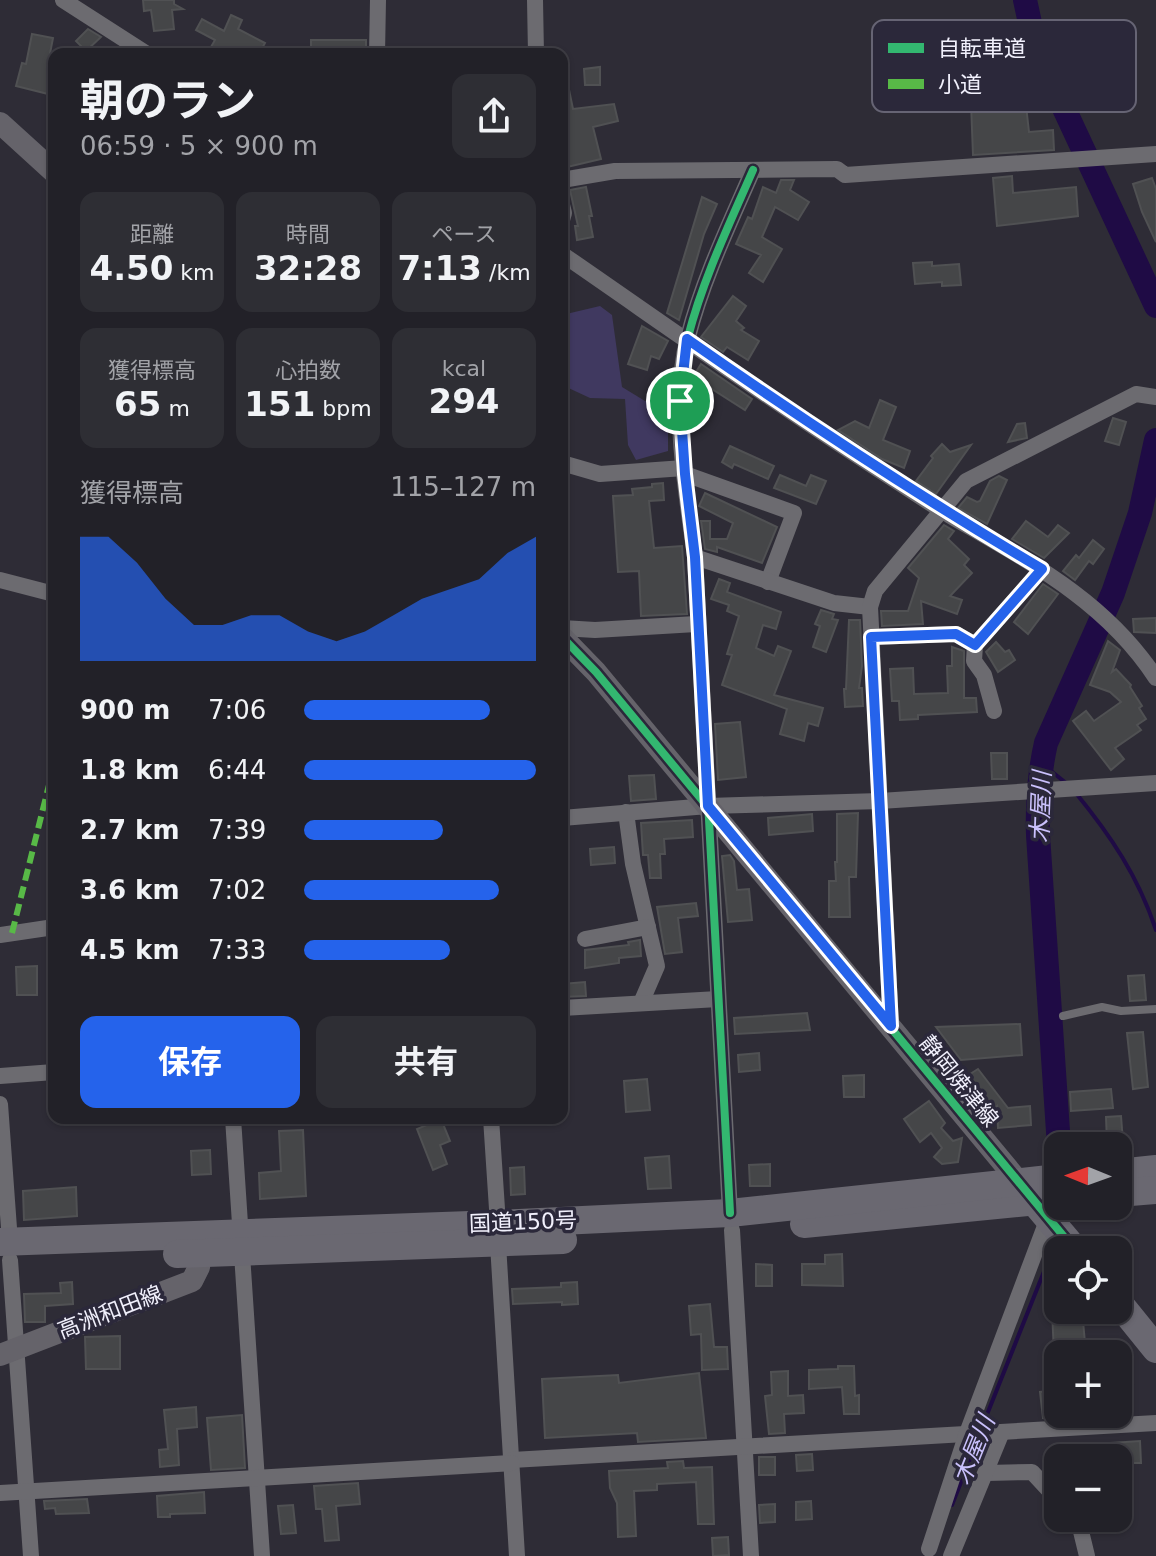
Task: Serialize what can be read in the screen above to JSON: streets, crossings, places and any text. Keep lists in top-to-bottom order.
{
  "streets": {
    "highway": ["国道150号"],
    "main road": ["静岡焼津線", "高洲和田線"]
  },
  "crossings": [
    ["静岡焼津線", "国道150号"],
    ["国道150号", "高洲和田線"]
  ],
  "water": ["木屋川"],
  "legend": ["自転車道", "小道"],
  "north": "left",
  "page": {
    "heading": ["朝のラン", "06:59 · 5 × 900 m"],
    "stats": [
      ["距離", "4.50 km"],
      ["時間", "32:28"],
      ["ペース", "7:13 /km"],
      ["獲得標高", "65 m"],
      ["心拍数", "151 bpm"],
      ["kcal", "294"]
    ],
    "chart": ["獲得標高", "115–127 m"],
    "list": [
      {
        "name": "900 m",
        "note": "7:06"
      },
      {
        "name": "1.8 km",
        "note": "6:44"
      },
      {
        "name": "2.7 km",
        "note": "7:39"
      },
      {
        "name": "3.6 km",
        "note": "7:02"
      },
      {
        "name": "4.5 km",
        "note": "7:33"
      }
    ],
    "buttons": ["保存", "共有"],
    "map_buttons": ["+", "−"]
  }
}
